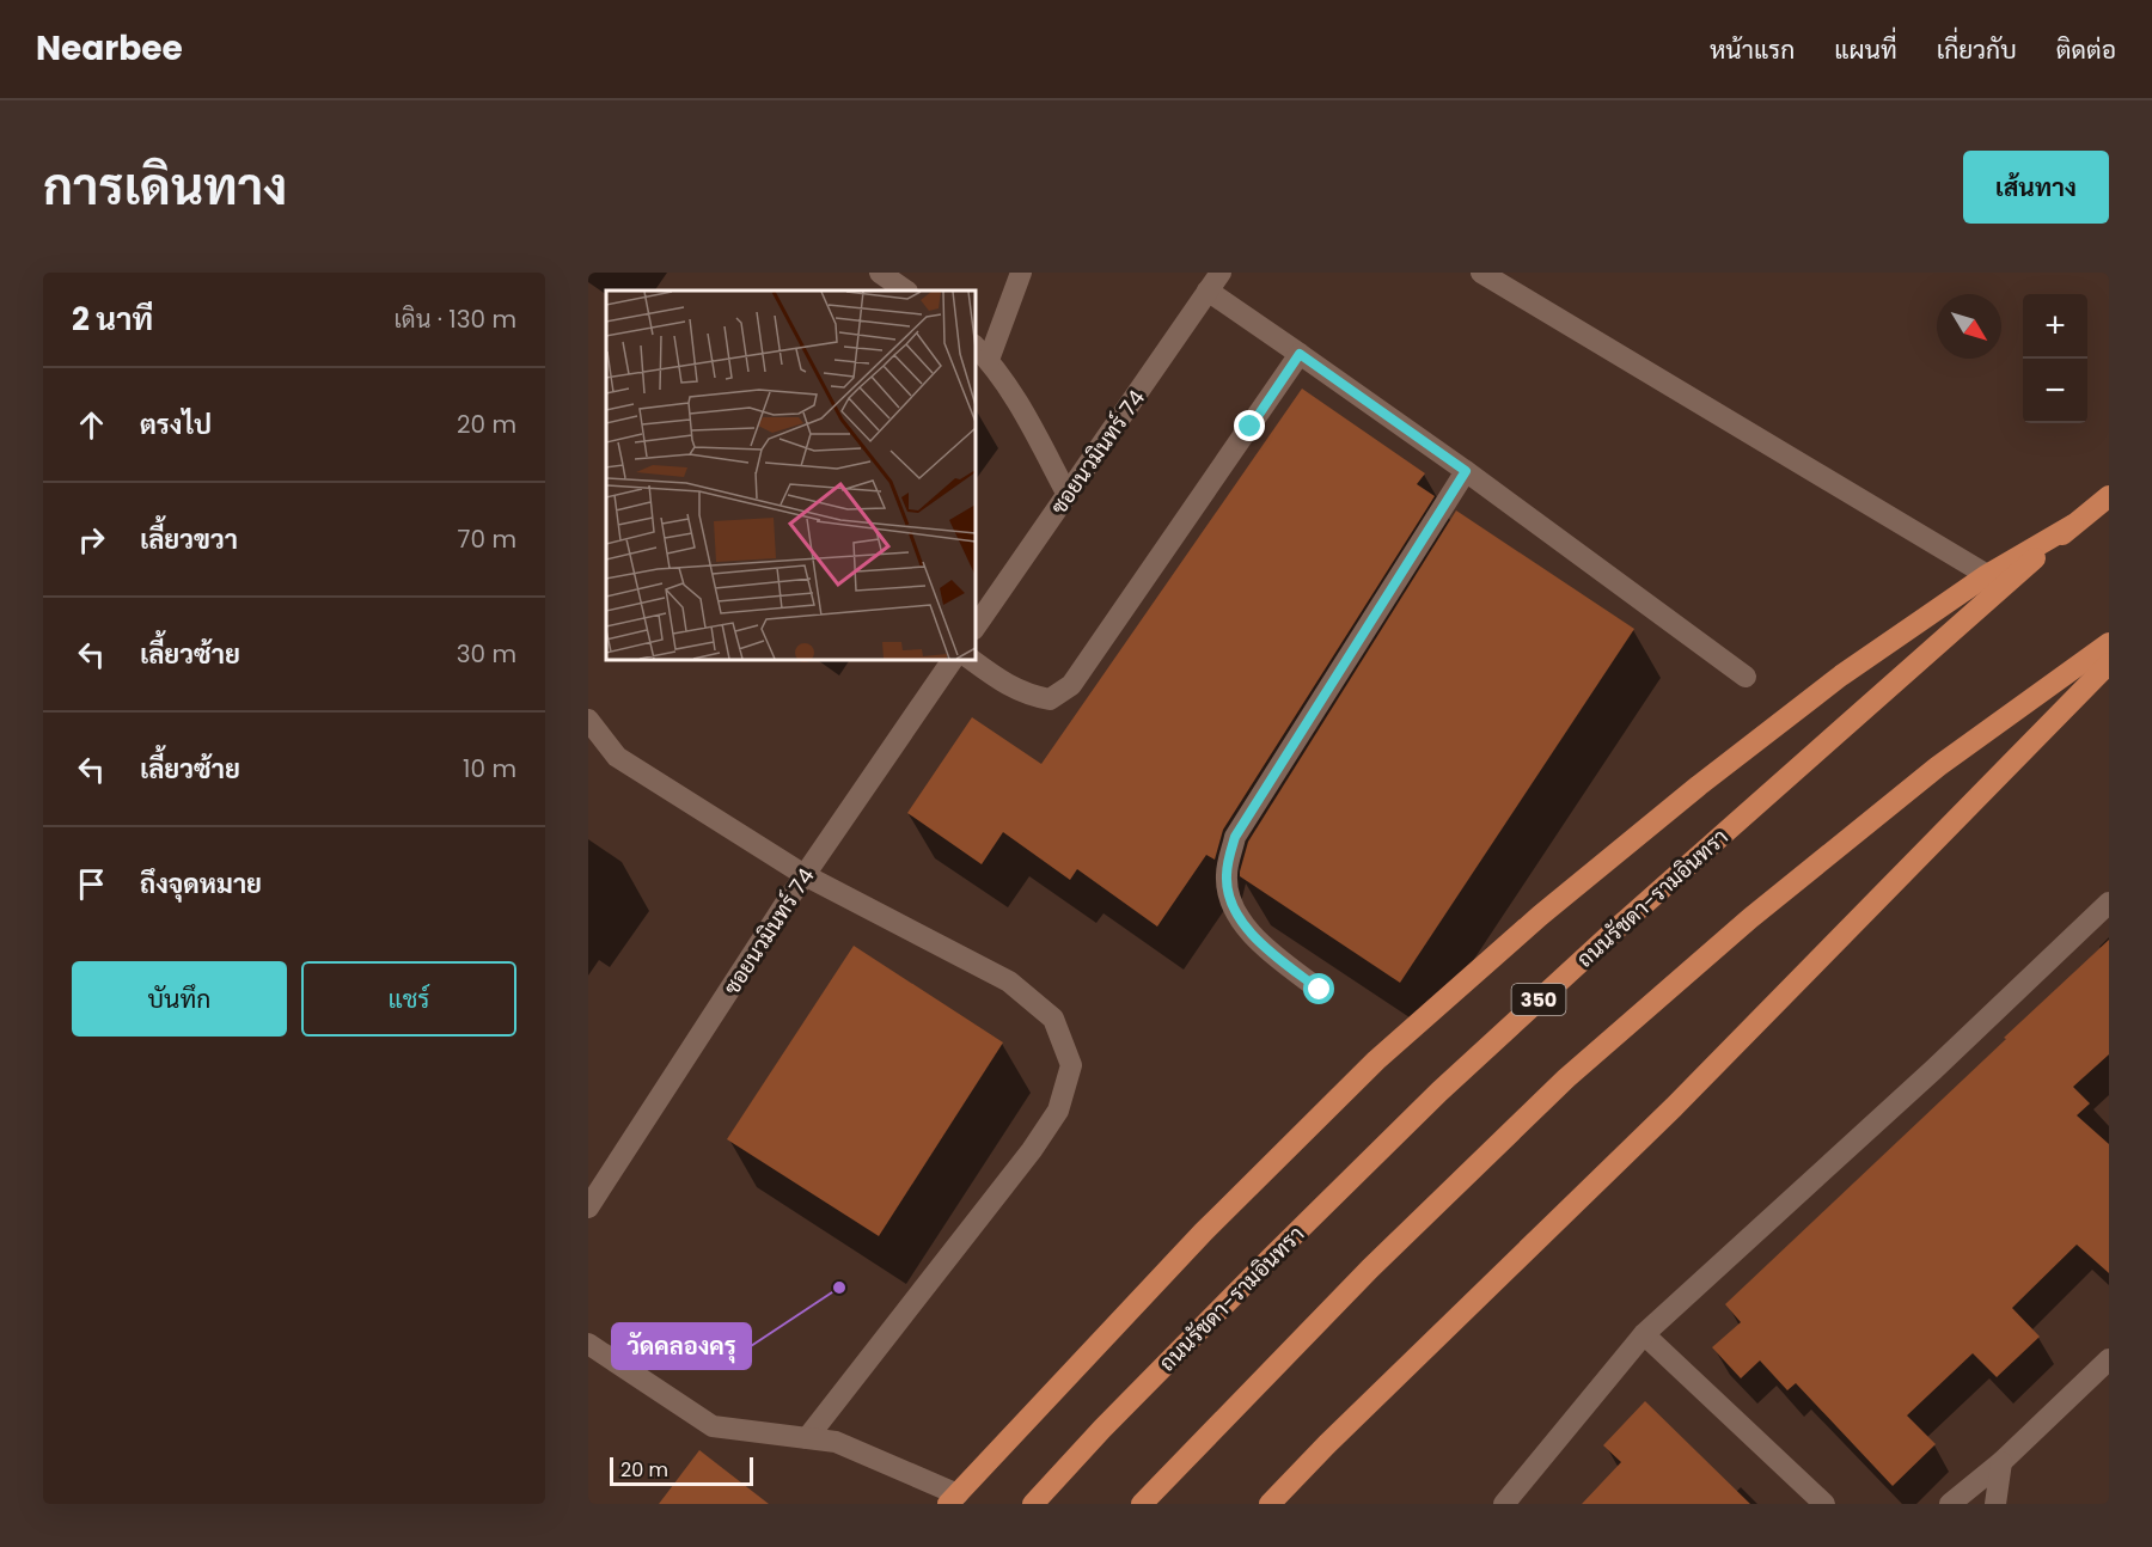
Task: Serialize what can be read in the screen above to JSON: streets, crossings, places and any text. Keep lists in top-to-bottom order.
{
  "streets": {
    "main road": ["ถนนรัชดา-รามอินทรา", "350"],
    "street": ["ซอยนวมินทร์ 74"]
  },
  "places": ["วัดคลองครุ"],
  "scale_bar": "20 m",
  "north": "bottom right",
  "page": {
    "header": "Nearbee",
    "nav": [
      "หน้าแรก",
      "แผนที่",
      "เกี่ยวกับ",
      "ติดต่อ"
    ],
    "title": "การเดินทาง",
    "buttons": [
      "เส้นทาง",
      ["บันทึก", "แชร์"]
    ],
    "heading": ["2 นาที", "เดิน · 130 m"],
    "map_buttons": ["+", "−"],
    "list": [
      ["ตรงไป", "20 m"],
      ["เลี้ยวขวา", "70 m"],
      ["เลี้ยวซ้าย", "30 m"],
      ["เลี้ยวซ้าย", "10 m"],
      "ถึงจุดหมาย"
    ],
    "scale": "20 m"
  }
}
